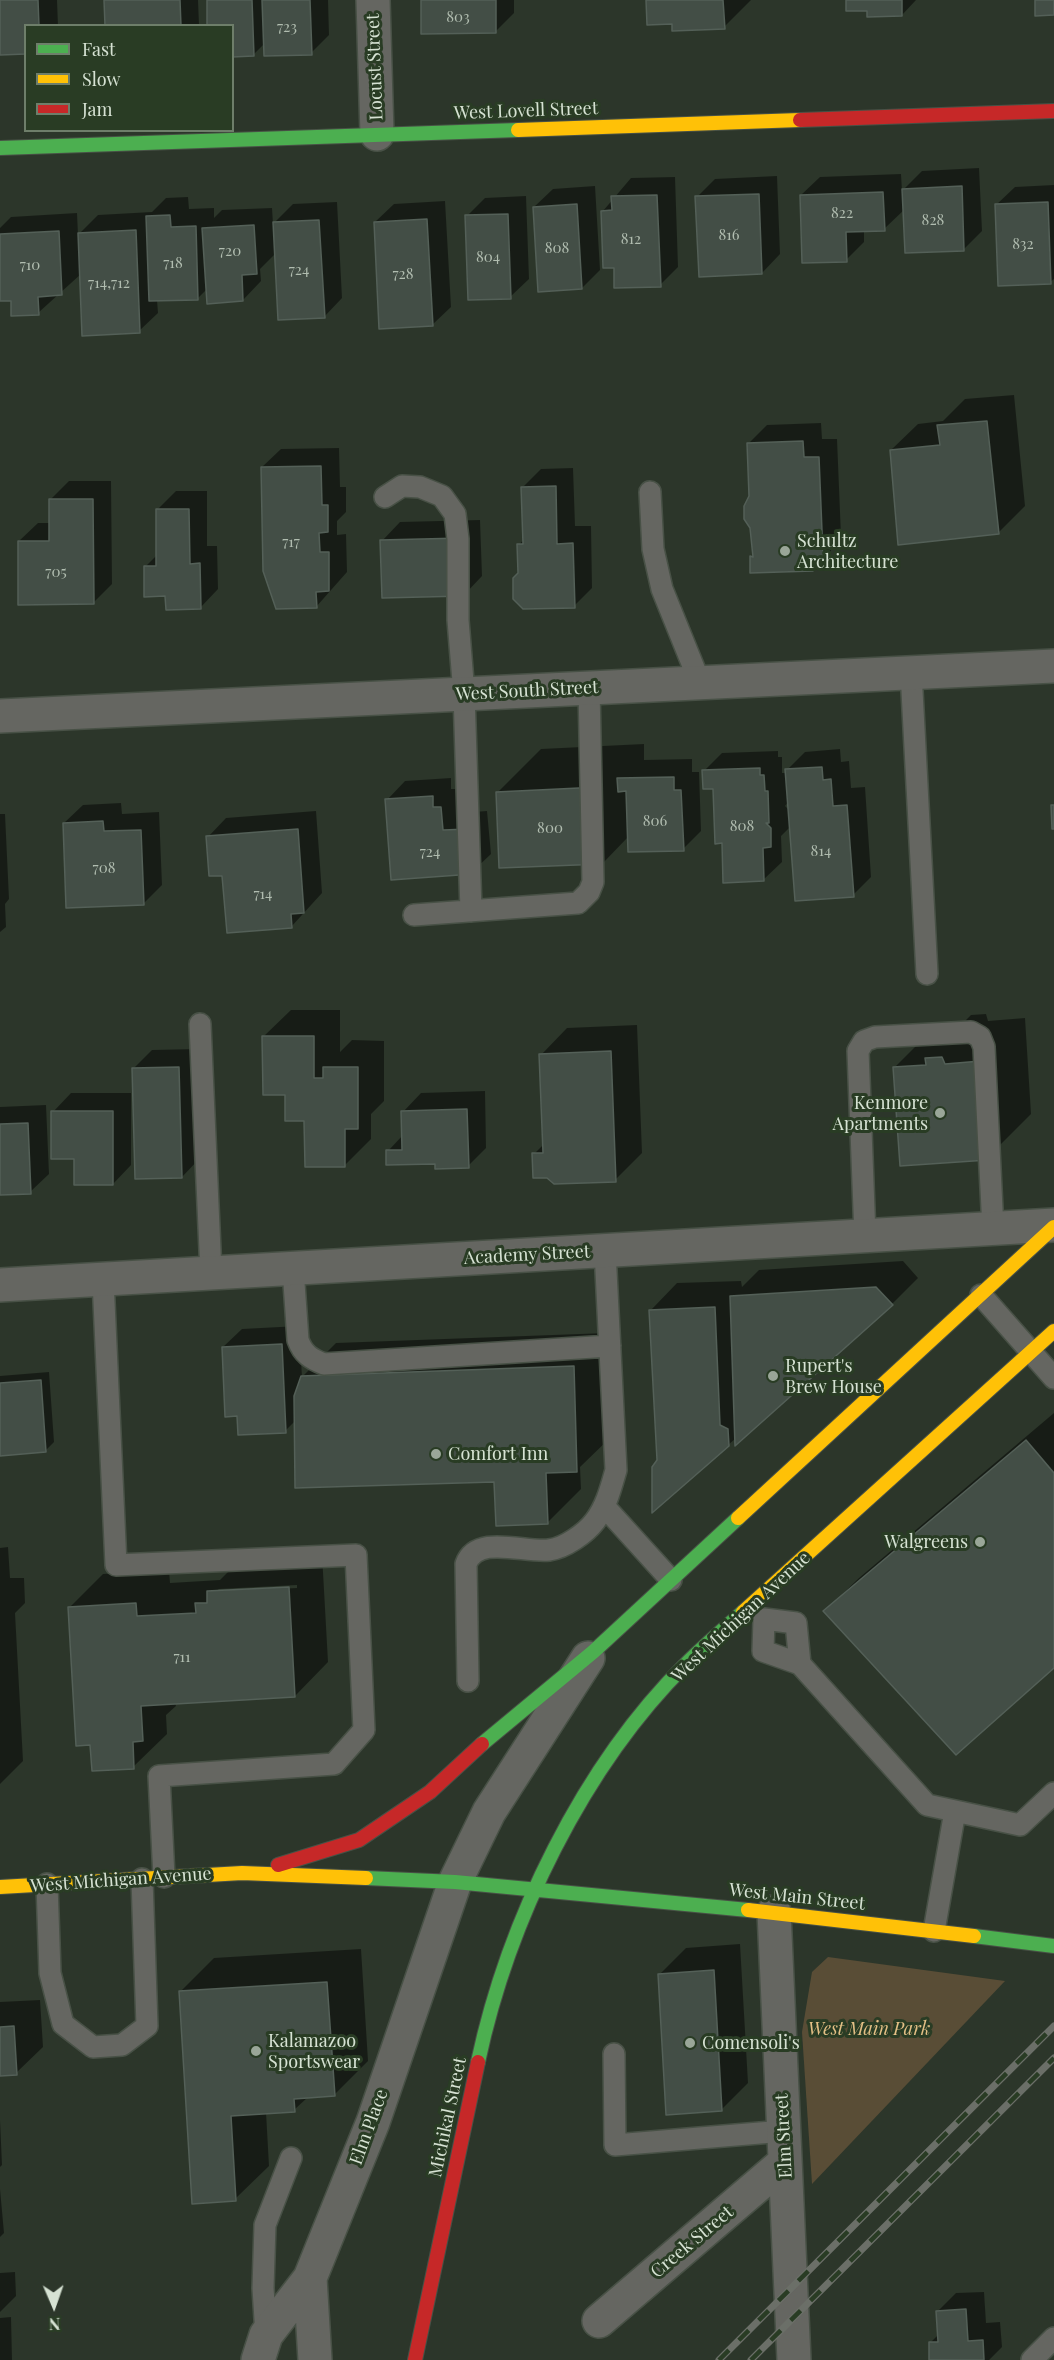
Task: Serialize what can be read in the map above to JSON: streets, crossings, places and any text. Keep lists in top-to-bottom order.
{
  "streets": {
    "main road": [
      "West Lovell Street",
      "West Michigan Avenue",
      "West Main Street",
      "Michikal Street"
    ],
    "street": [
      "Locust Street",
      "West South Street",
      "Academy Street",
      "Elm Place",
      "Elm Street",
      "Creek Street"
    ]
  },
  "crossings": [
    ["Locust Street", "West Lovell Street"],
    ["Academy Street", "West Michigan Avenue"],
    ["West Michigan Avenue", "West Main Street"],
    ["West Michigan Avenue", "Michikal Street"],
    ["West Michigan Avenue", "Elm Place"],
    ["West Main Street", "Michikal Street"],
    ["West Main Street", "Elm Street"],
    ["Elm Street", "Creek Street"]
  ],
  "parks": ["West Main Park"],
  "places": [
    "Schultz Architecture",
    "Kenmore Apartments",
    "Rupert's Brew House",
    "Comfort Inn",
    "Walgreens",
    "Comensoli's",
    "Kalamazoo Sportswear"
  ],
  "house_numbers": [
    "803",
    "723",
    "822",
    "828",
    "816",
    "812",
    "832",
    "808",
    "720",
    "804",
    "718",
    "710",
    "724",
    "728",
    "714,712",
    "717",
    "705",
    "806",
    "808",
    "800",
    "814",
    "724",
    "708",
    "714",
    "711"
  ],
  "legend": ["Fast", "Slow", "Jam"],
  "north": "bottom"
}
